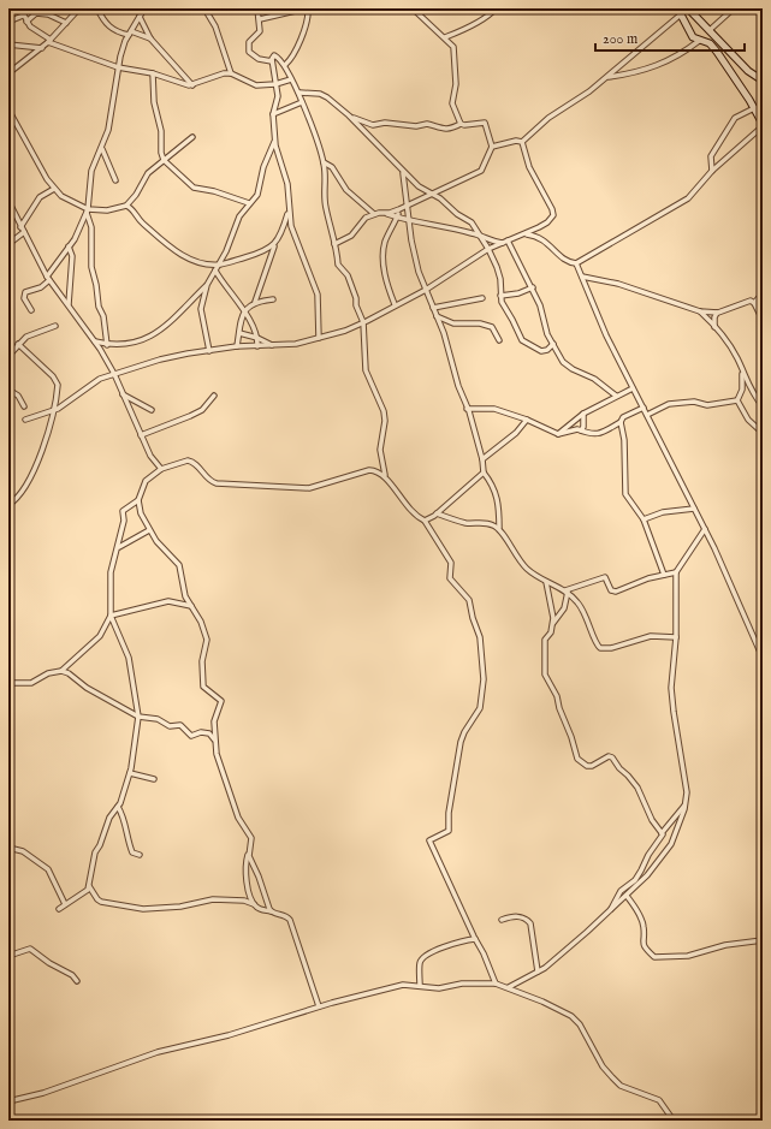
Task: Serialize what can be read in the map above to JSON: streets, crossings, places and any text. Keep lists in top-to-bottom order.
{
  "scale_bar": "200 m"
}
